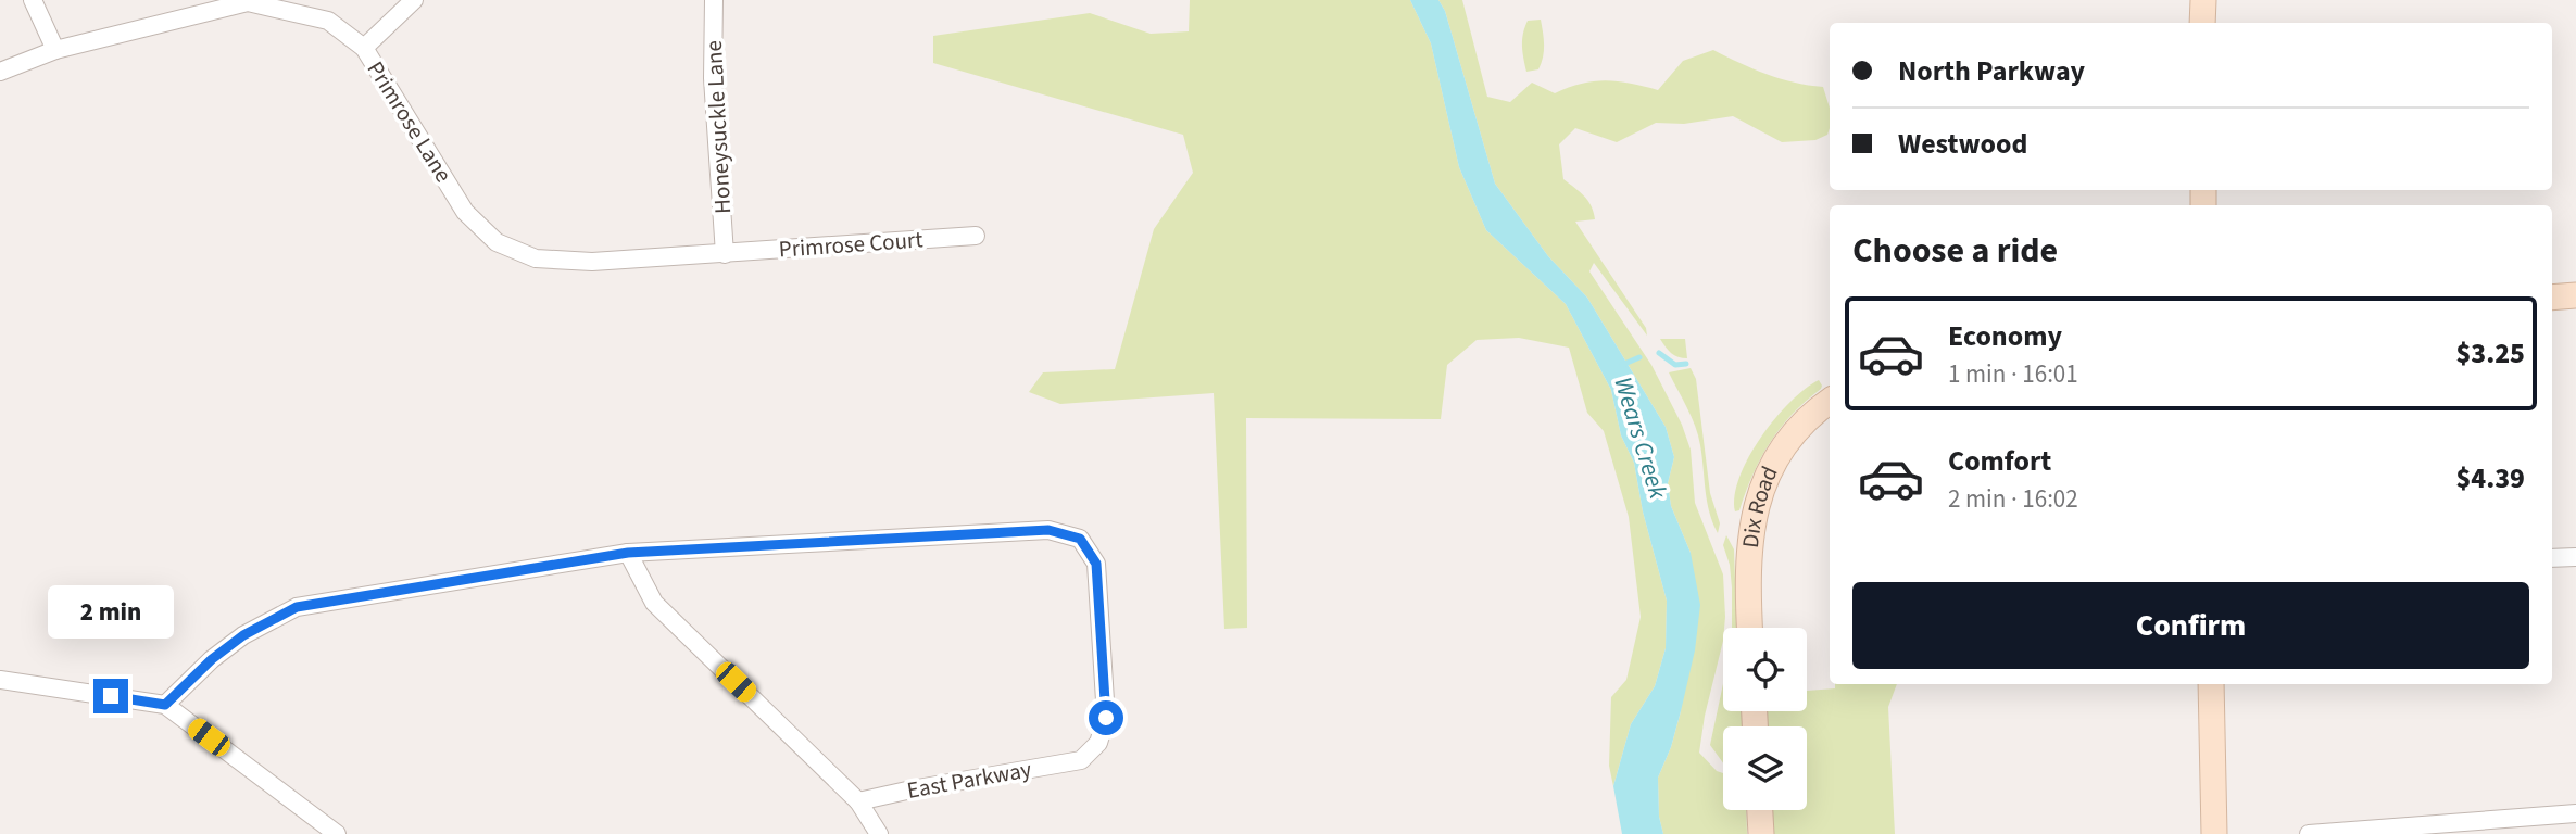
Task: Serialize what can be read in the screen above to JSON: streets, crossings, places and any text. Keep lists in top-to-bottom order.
{
  "streets": {
    "main road": ["Dix Road"],
    "street": [
      "Primrose Lane",
      "Honeysuckle Lane",
      "Primrose Court",
      "East Parkway"
    ]
  },
  "crossings": [
    ["Primrose Lane", "Honeysuckle Lane"],
    ["Primrose Lane", "Primrose Court"],
    ["Honeysuckle Lane", "Primrose Court"]
  ],
  "water": ["Wears Creek"],
  "page": {
    "banner": ["North Parkway", "Westwood"],
    "heading": "Choose a ride",
    "list": [
      {
        "name": "Economy",
        "note": "1 min · 16:01",
        "value": "$3.25"
      },
      {
        "name": "Comfort",
        "note": "2 min · 16:02",
        "value": "$4.39"
      }
    ],
    "buttons": "Confirm",
    "bubble": "2 min"
  }
}
